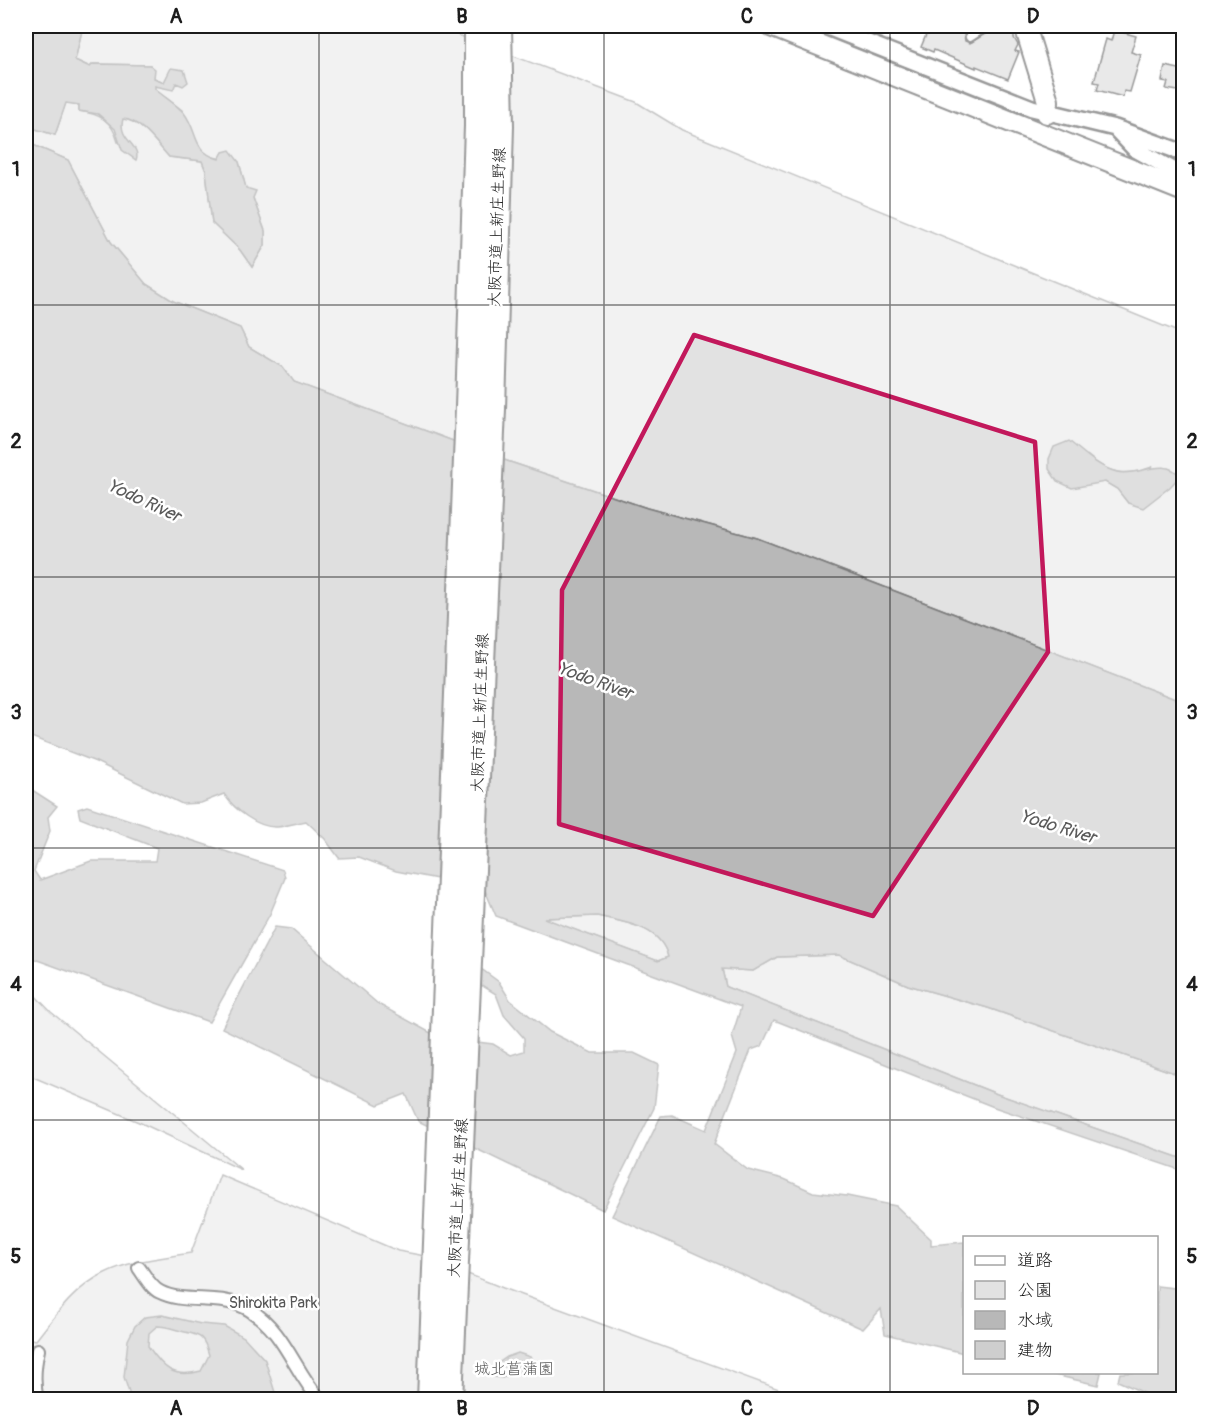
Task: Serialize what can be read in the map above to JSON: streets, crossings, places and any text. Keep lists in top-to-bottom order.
{
  "streets": {
    "main road": ["大阪市道上新庄生野線"]
  },
  "water": ["Yodo River"],
  "parks": ["Shirokita Park", "城北菖蒲園"],
  "legend": [
    "道路",
    "公園",
    "水域",
    "建物"
  ],
  "grid": {
    "columns": [
      "A",
      "B",
      "C",
      "D"
    ],
    "rows": [
      "1",
      "2",
      "3",
      "4",
      "5"
    ]
  }
}
